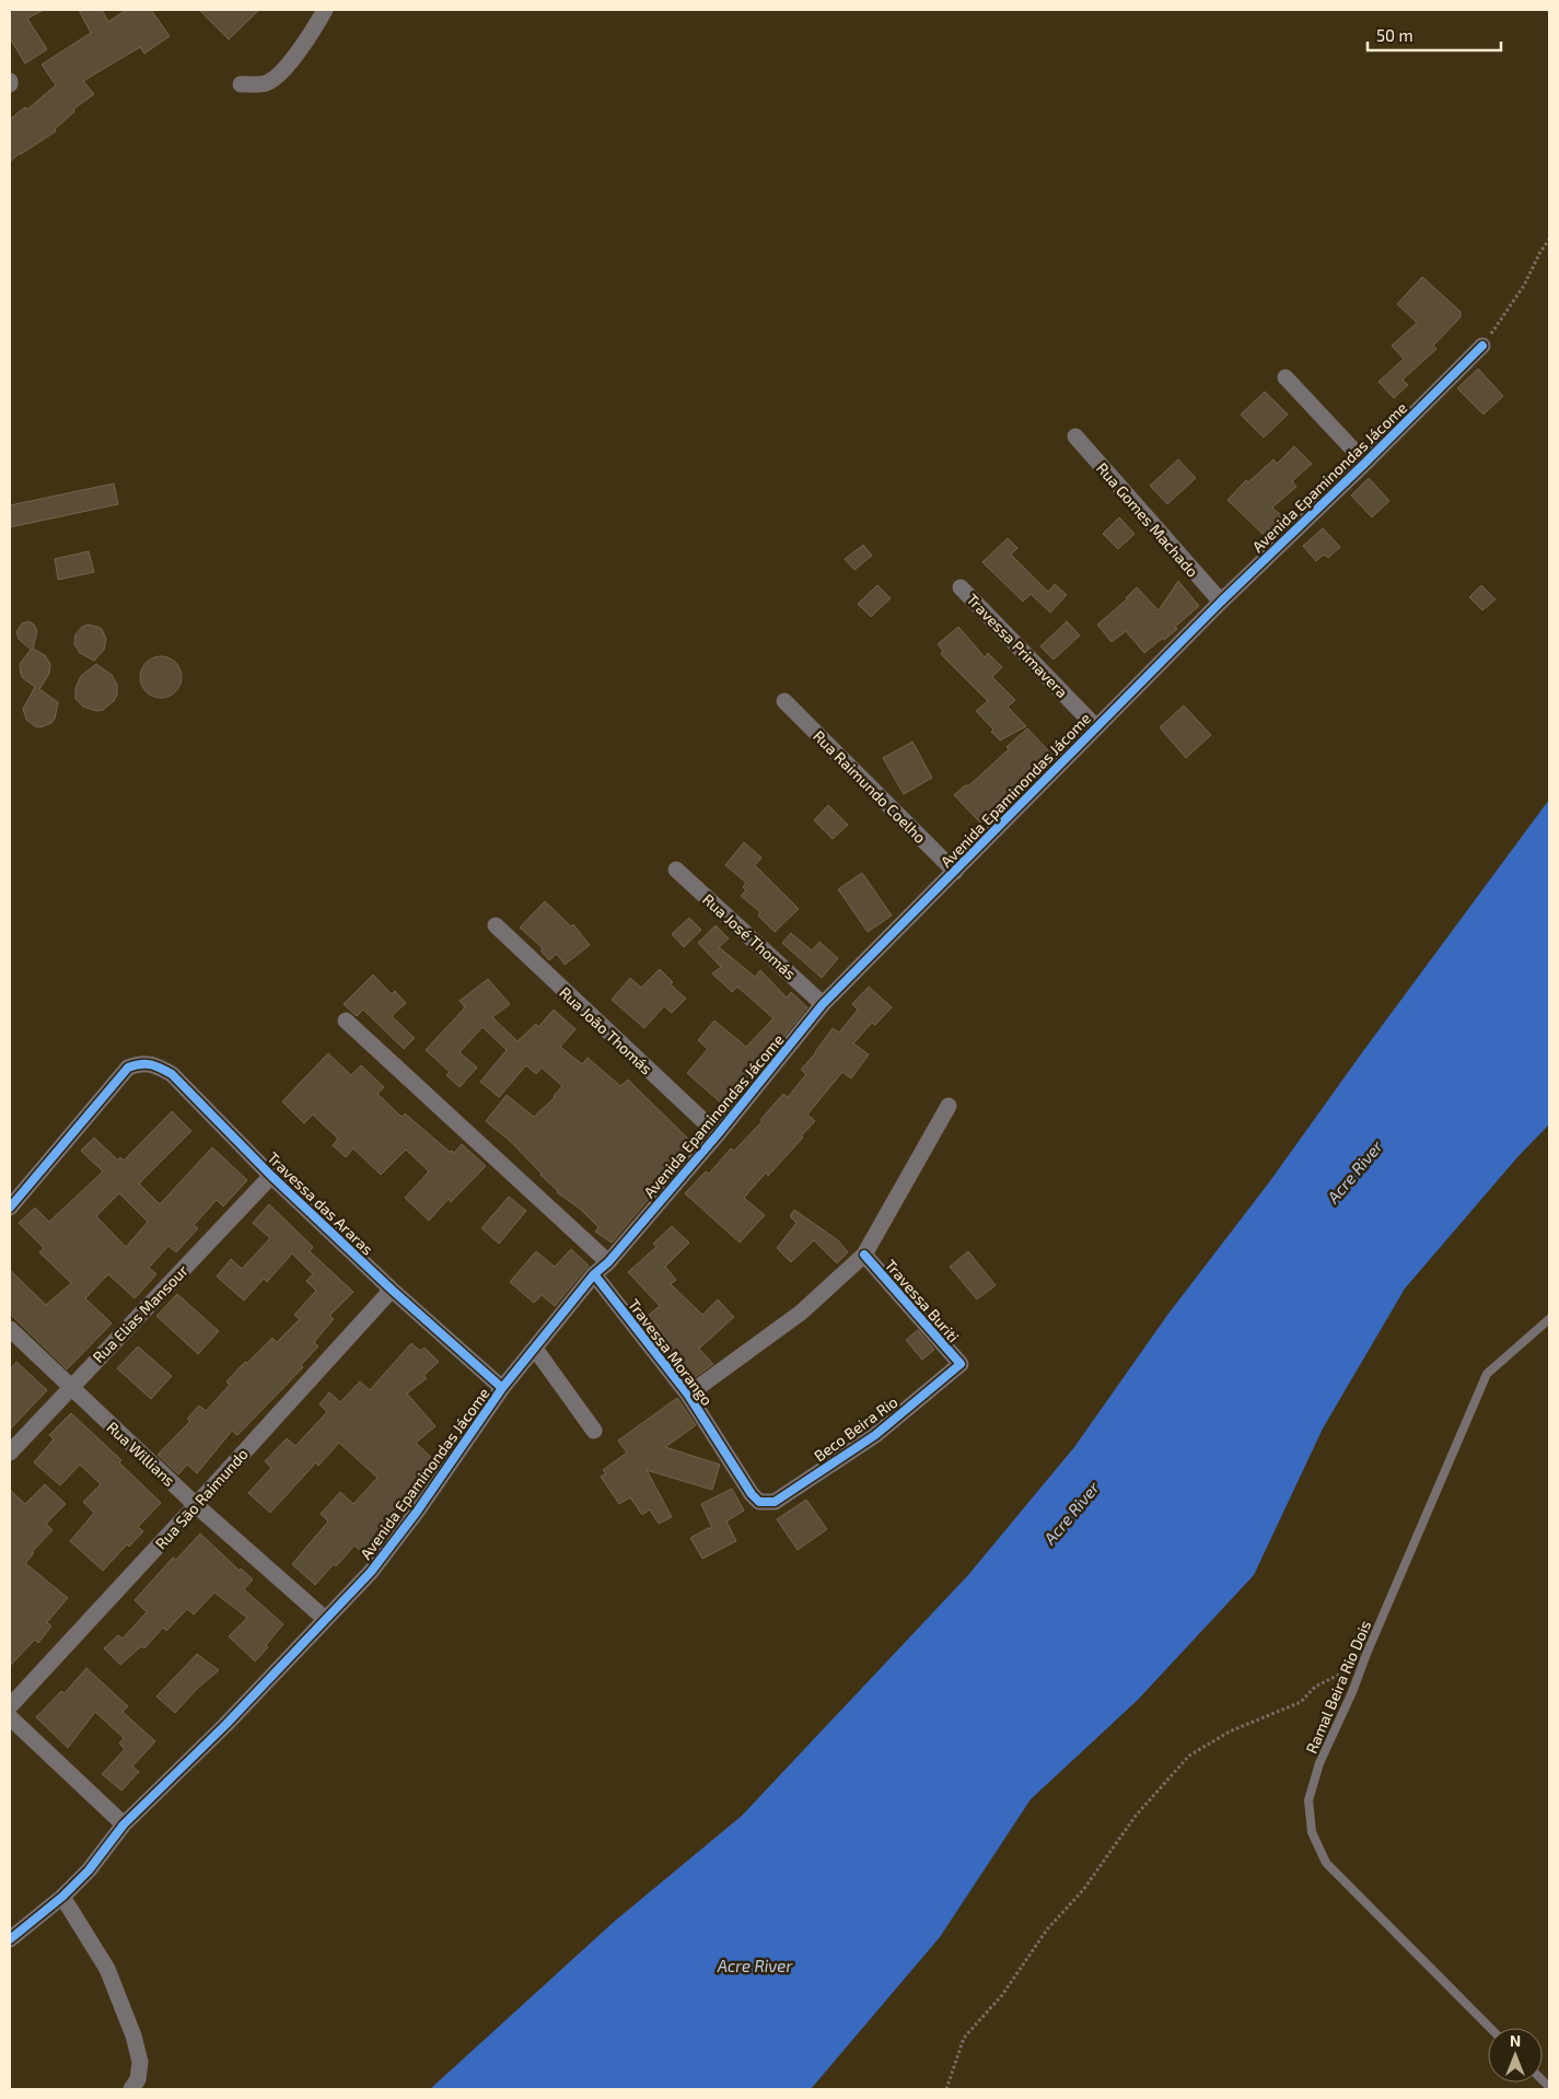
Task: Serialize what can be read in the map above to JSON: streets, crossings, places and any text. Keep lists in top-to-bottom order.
{
  "streets": {
    "street": [
      "Avenida Epaminondas Jácome",
      "Rua Gomes Machado",
      "Travessa Primavera",
      "Rua Raimundo Coelho",
      "Rua José Thomás",
      "Rua João Thomás",
      "Travessa das Araras",
      "Travessa Buriti",
      "Rua Elias Mansour",
      "Travessa Morango",
      "Beco Beira Rio",
      "Rua Willians",
      "Rua São Raimundo"
    ],
    "lane": ["Ramal Beira Rio Dois"]
  },
  "crossings": [
    ["Avenida Epaminondas Jácome", "Rua Gomes Machado"],
    ["Avenida Epaminondas Jácome", "Travessa Primavera"],
    ["Avenida Epaminondas Jácome", "Rua Raimundo Coelho"],
    ["Avenida Epaminondas Jácome", "Rua José Thomás"],
    ["Avenida Epaminondas Jácome", "Rua João Thomás"],
    ["Avenida Epaminondas Jácome", "Travessa das Araras"],
    ["Avenida Epaminondas Jácome", "Travessa Morango"],
    ["Avenida Epaminondas Jácome", "Rua Willians"],
    ["Travessa das Araras", "Rua Elias Mansour"],
    ["Travessa das Araras", "Rua São Raimundo"],
    ["Travessa Buriti", "Travessa Morango"],
    ["Travessa Buriti", "Beco Beira Rio"],
    ["Rua Elias Mansour", "Rua Willians"],
    ["Travessa Morango", "Beco Beira Rio"],
    ["Rua Willians", "Rua São Raimundo"]
  ],
  "water": ["Acre River"],
  "scale_bar": "50 m",
  "north": "top"
}
